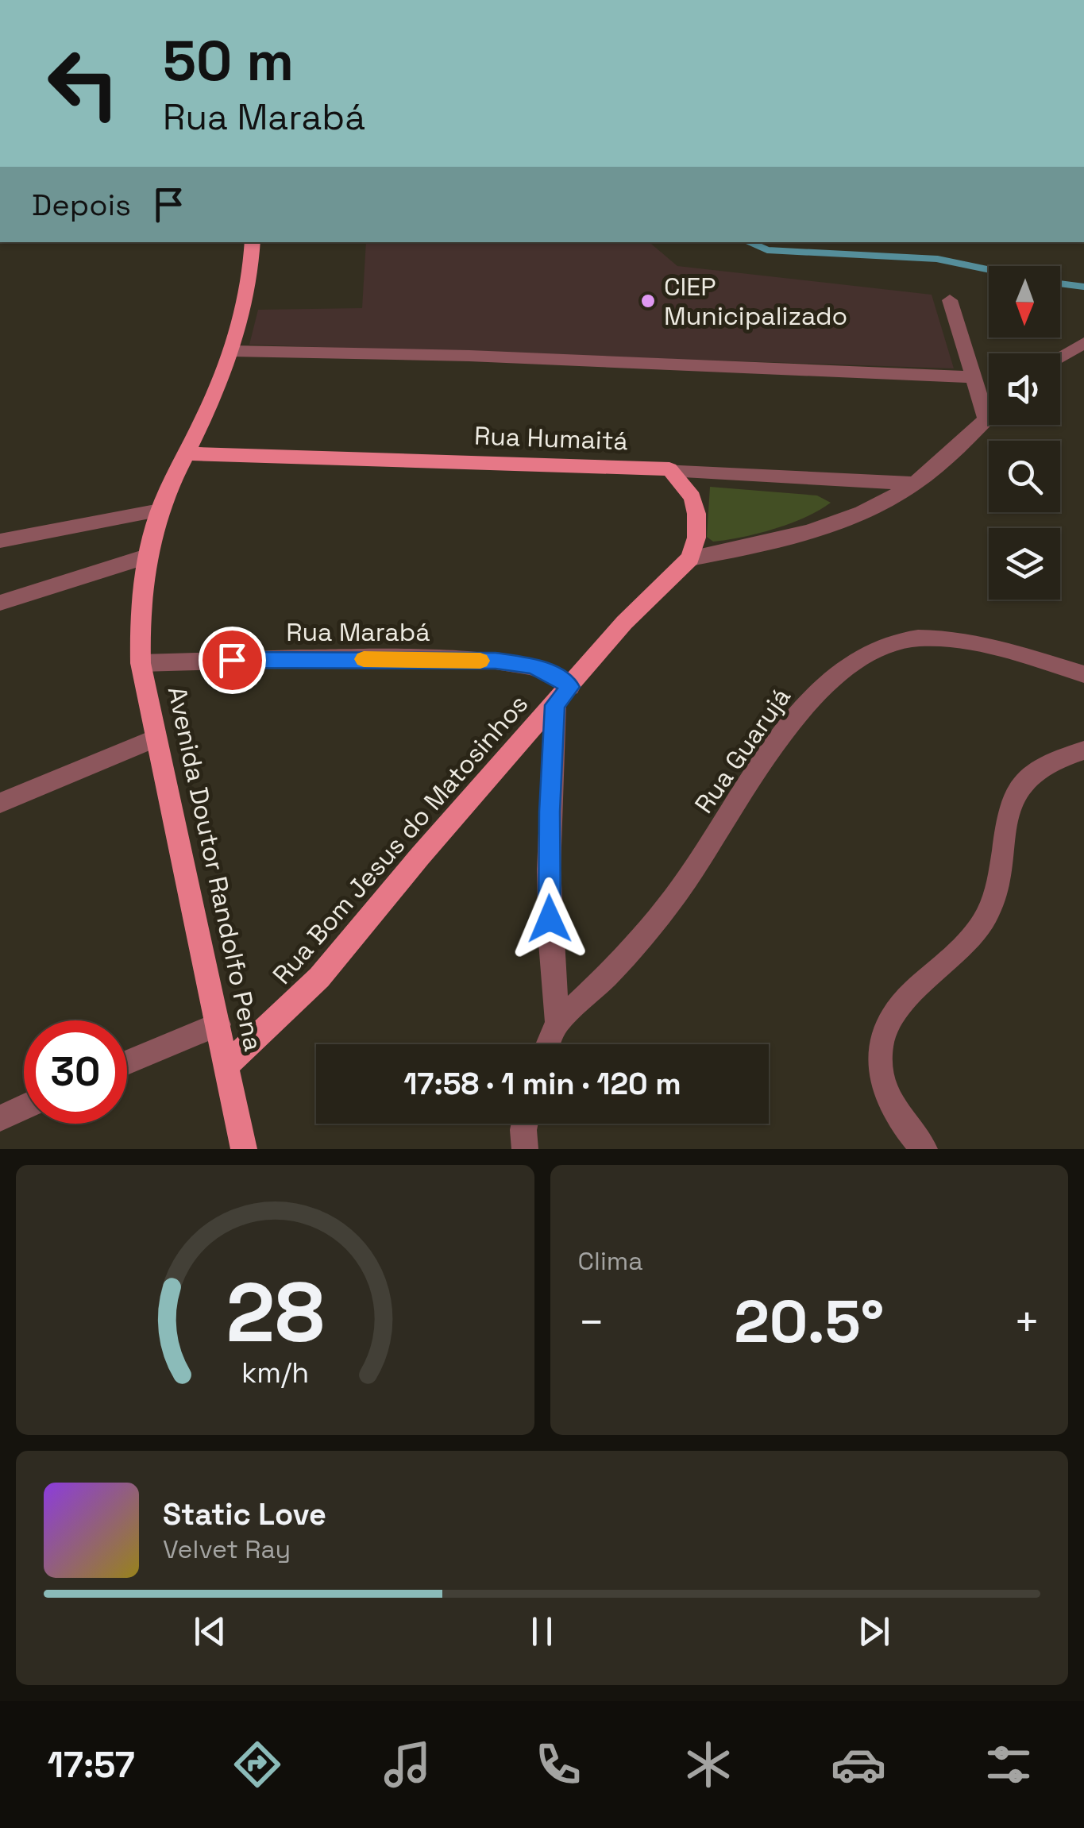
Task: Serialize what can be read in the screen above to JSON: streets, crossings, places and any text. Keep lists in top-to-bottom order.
{
  "streets": {
    "main road": ["Rua Humaitá", "Rua Bom Jesus do Matosinhos", "Avenida Doutor Randolfo Pena"],
    "street": ["Rua Marabá", "Rua Guarujá"]
  },
  "crossings": [
    ["Rua Humaitá", "Avenida Doutor Randolfo Pena"],
    ["Rua Marabá", "Rua Bom Jesus do Matosinhos"],
    ["Rua Marabá", "Avenida Doutor Randolfo Pena"],
    ["Rua Bom Jesus do Matosinhos", "Avenida Doutor Randolfo Pena"]
  ],
  "places": ["CIEP Municipalizado"],
  "north": "bottom",
  "page": {
    "turn": ["50 m", "Rua Marabá"],
    "then": "Depois",
    "limit": "30",
    "trip": "17:58 · 1 min · 120 m",
    "tile": "Clima",
    "heat": ["−", "20.5°", "+"],
    "song": ["Static Love", "Velvet Ray"],
    "tabs": "17:57",
    "gauge": ["28", "km/h"]
  }
}
